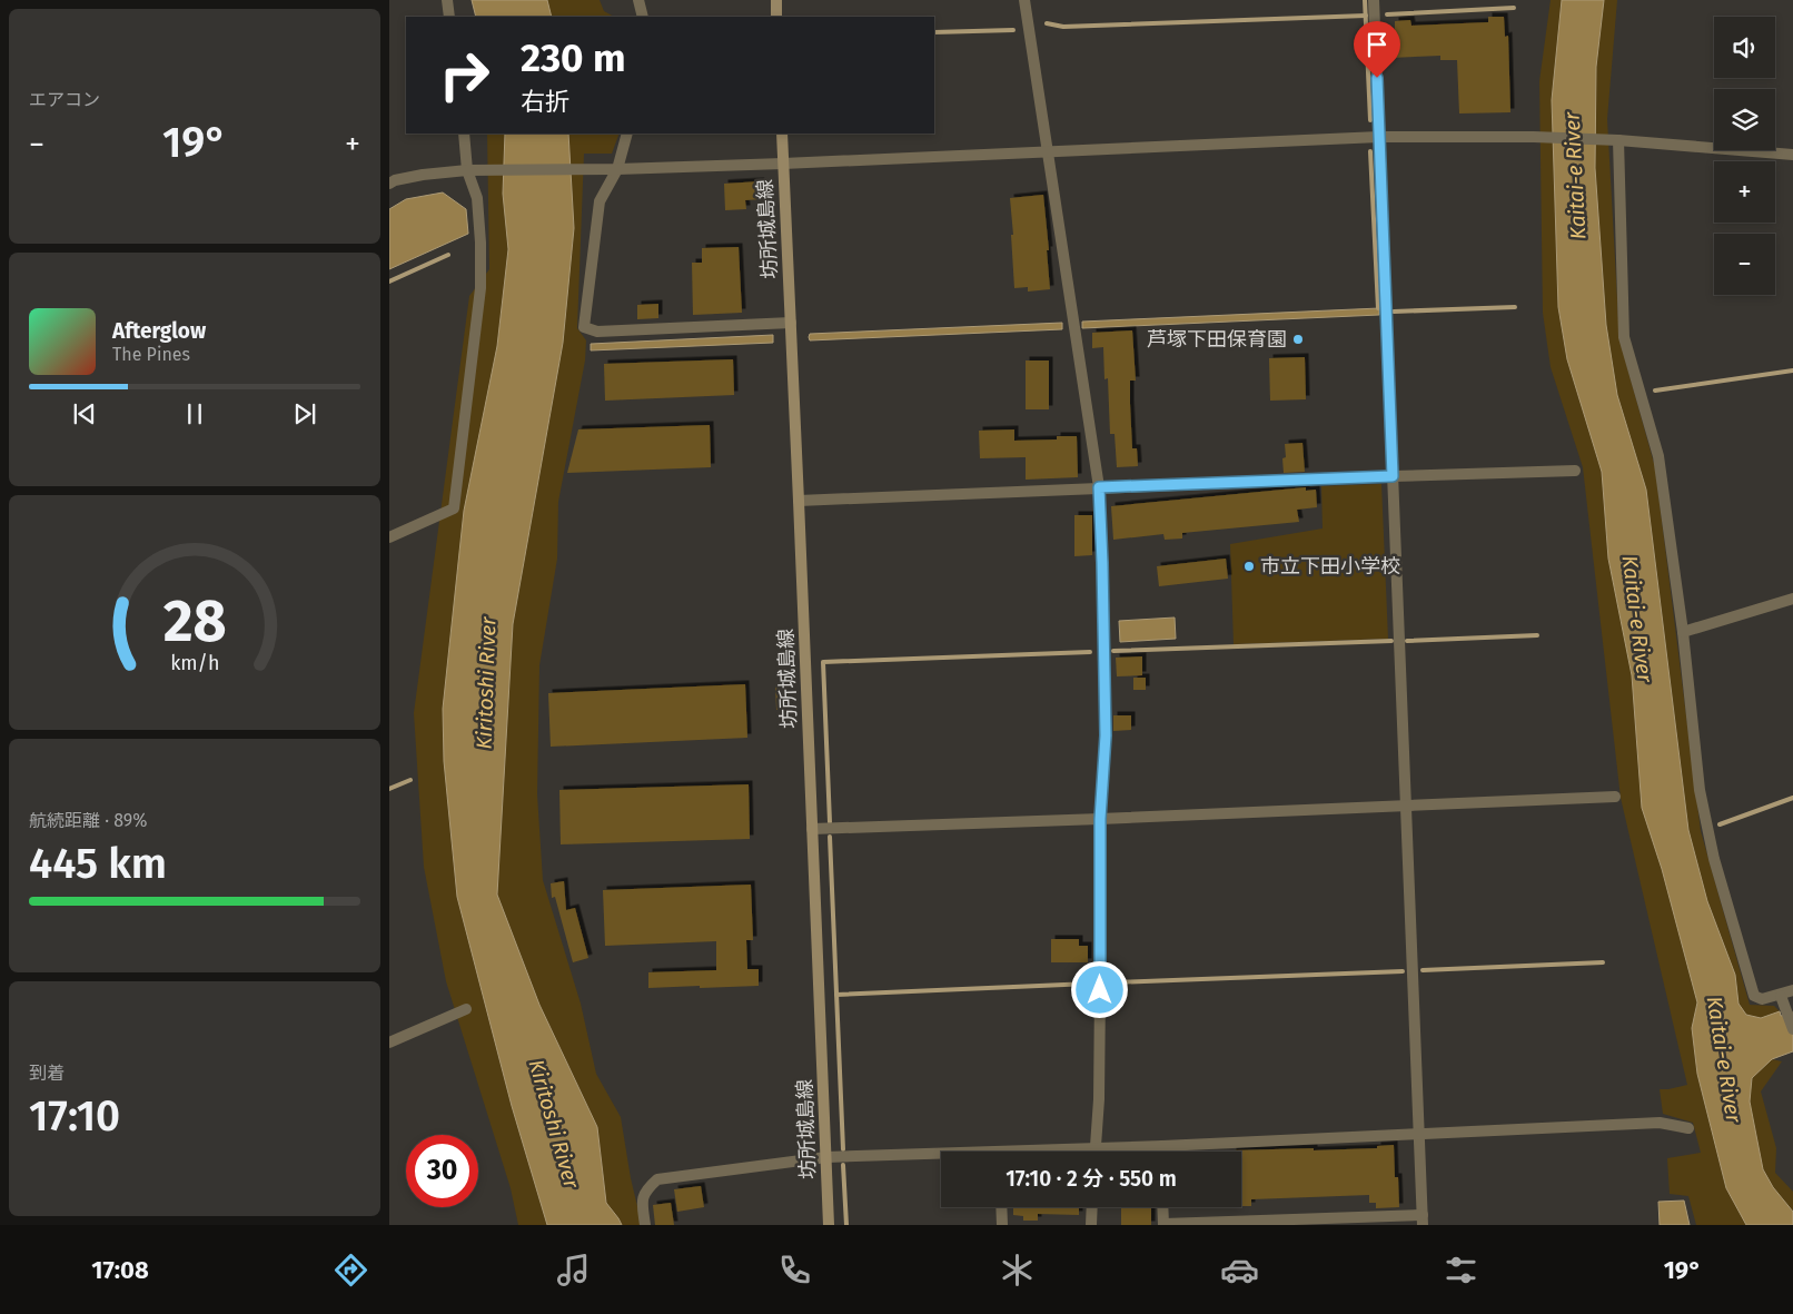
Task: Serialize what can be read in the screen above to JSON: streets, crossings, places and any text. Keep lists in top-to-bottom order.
{
  "streets": {
    "main road": ["坊所城島線"]
  },
  "water": ["Kaitai-e River", "Kiritoshi River"],
  "places": ["芦塚下田保育園", "市立下田小学校"],
  "page": {
    "tile": [
      "エアコン",
      ["航続距離 · 89%", "445 km"],
      ["到着", "17:10"]
    ],
    "map_buttons": ["+", "−"],
    "turn": ["230 m", "右折"],
    "heat": ["−", "19°", "+"],
    "song": ["Afterglow", "The Pines"],
    "limit": "30",
    "trip": "17:10 · 2 分 · 550 m",
    "tabs": ["17:08", "19°"],
    "gauge": ["28", "km/h"]
  }
}
